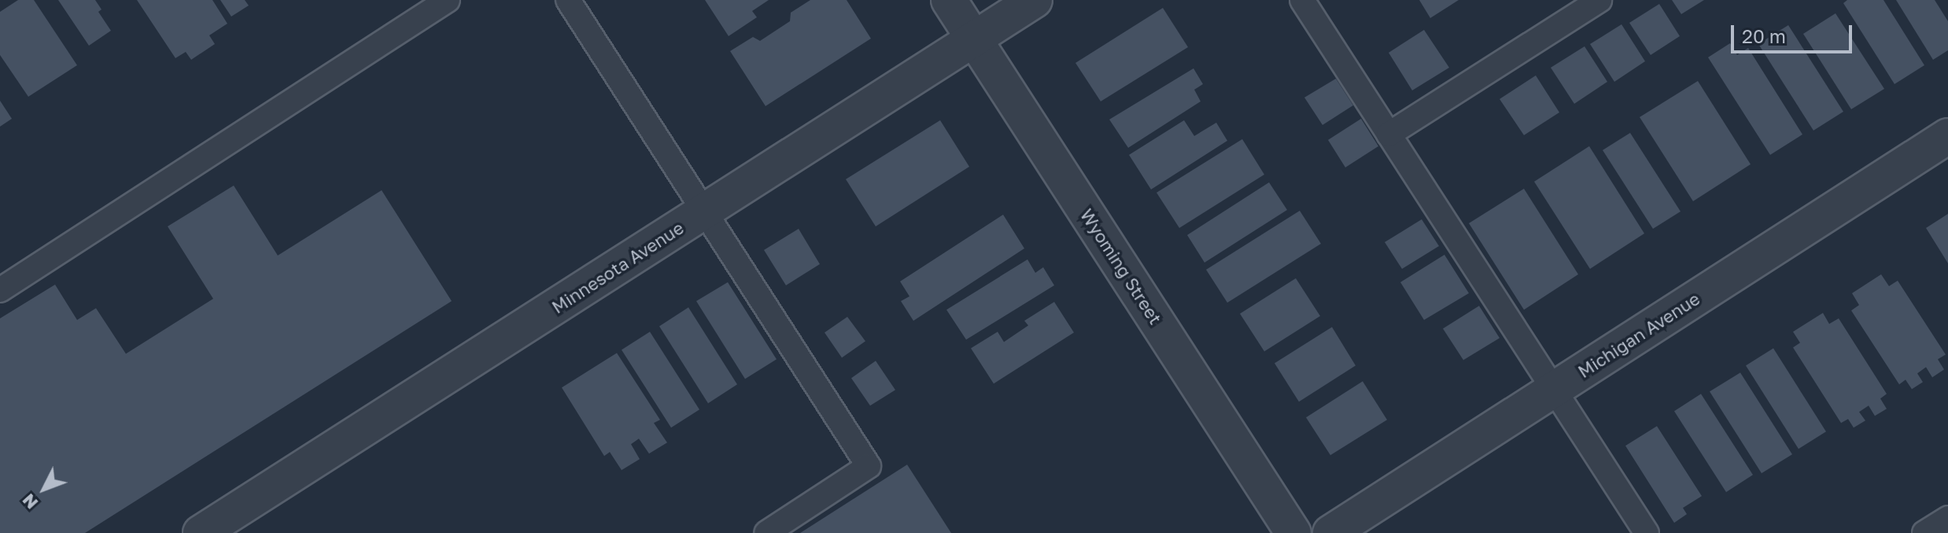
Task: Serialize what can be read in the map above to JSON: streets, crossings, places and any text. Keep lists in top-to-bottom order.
{
  "streets": {
    "street": ["Wyoming Street", "Minnesota Avenue", "Michigan Avenue"]
  },
  "crossings": [
    ["Wyoming Street", "Minnesota Avenue"]
  ],
  "scale_bar": "20 m",
  "north": "bottom left"
}
